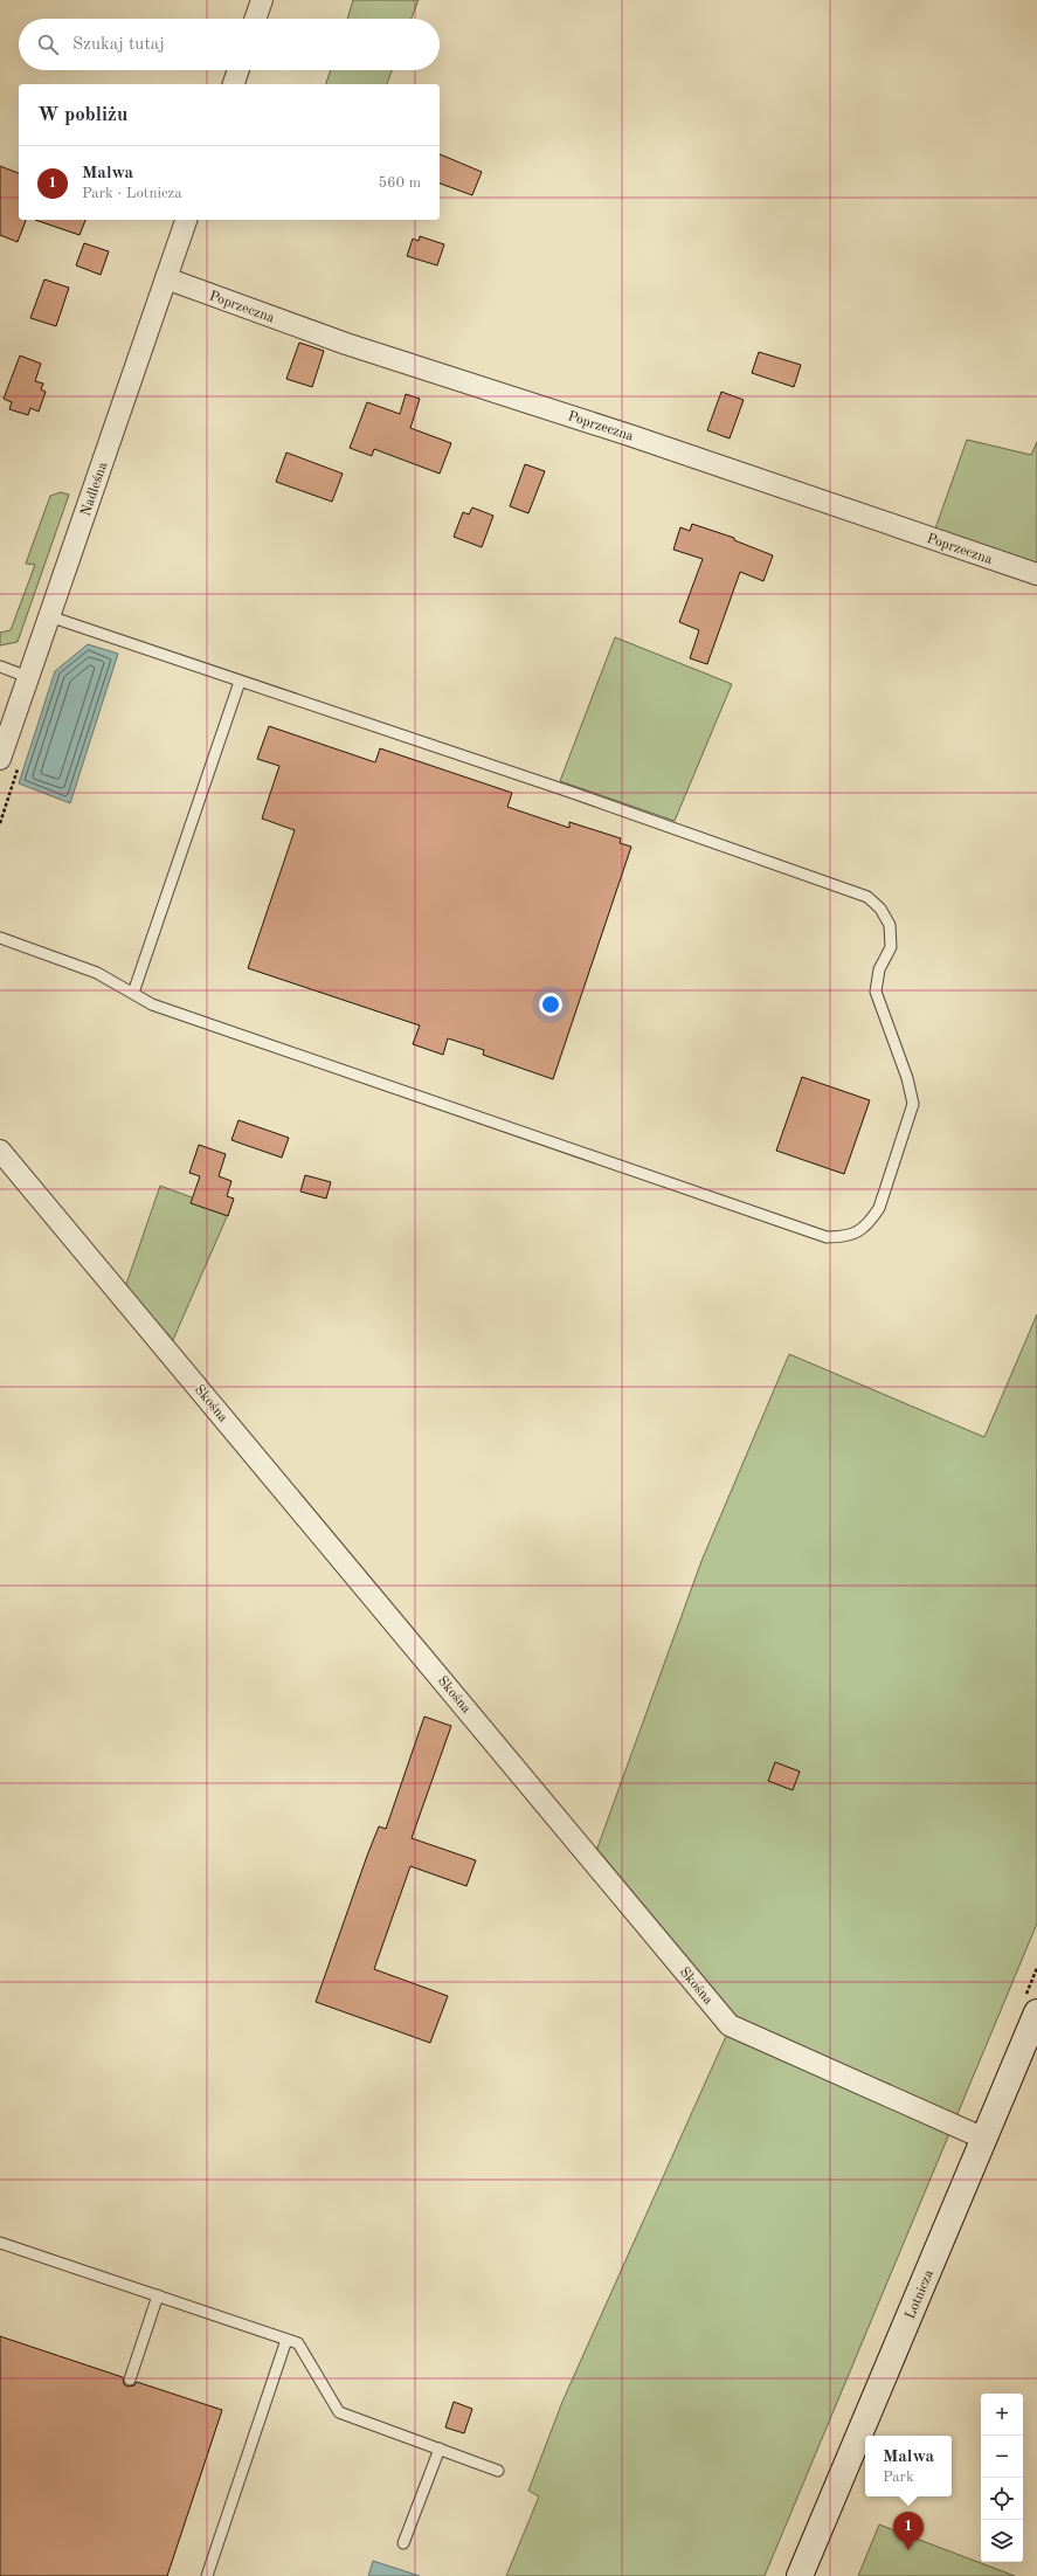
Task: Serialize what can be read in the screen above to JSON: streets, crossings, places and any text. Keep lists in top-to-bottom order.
{
  "streets": {
    "main road": ["Lotnicza"],
    "street": ["Poprzeczna", "Nadleśna", "Skośna"]
  },
  "crossings": [
    ["Poprzeczna", "Nadleśna"],
    ["Skośna", "Lotnicza"]
  ],
  "page": {
    "search": "Szukaj tutaj",
    "heading": "W pobliżu",
    "list": [
      {
        "mark": "1",
        "name": "Malwa",
        "note": "Park · Lotnicza",
        "value": "560 m"
      }
    ],
    "map_buttons": ["+", "−"],
    "popup": ["Malwa", "Park"],
    "pins": "1"
  }
}
